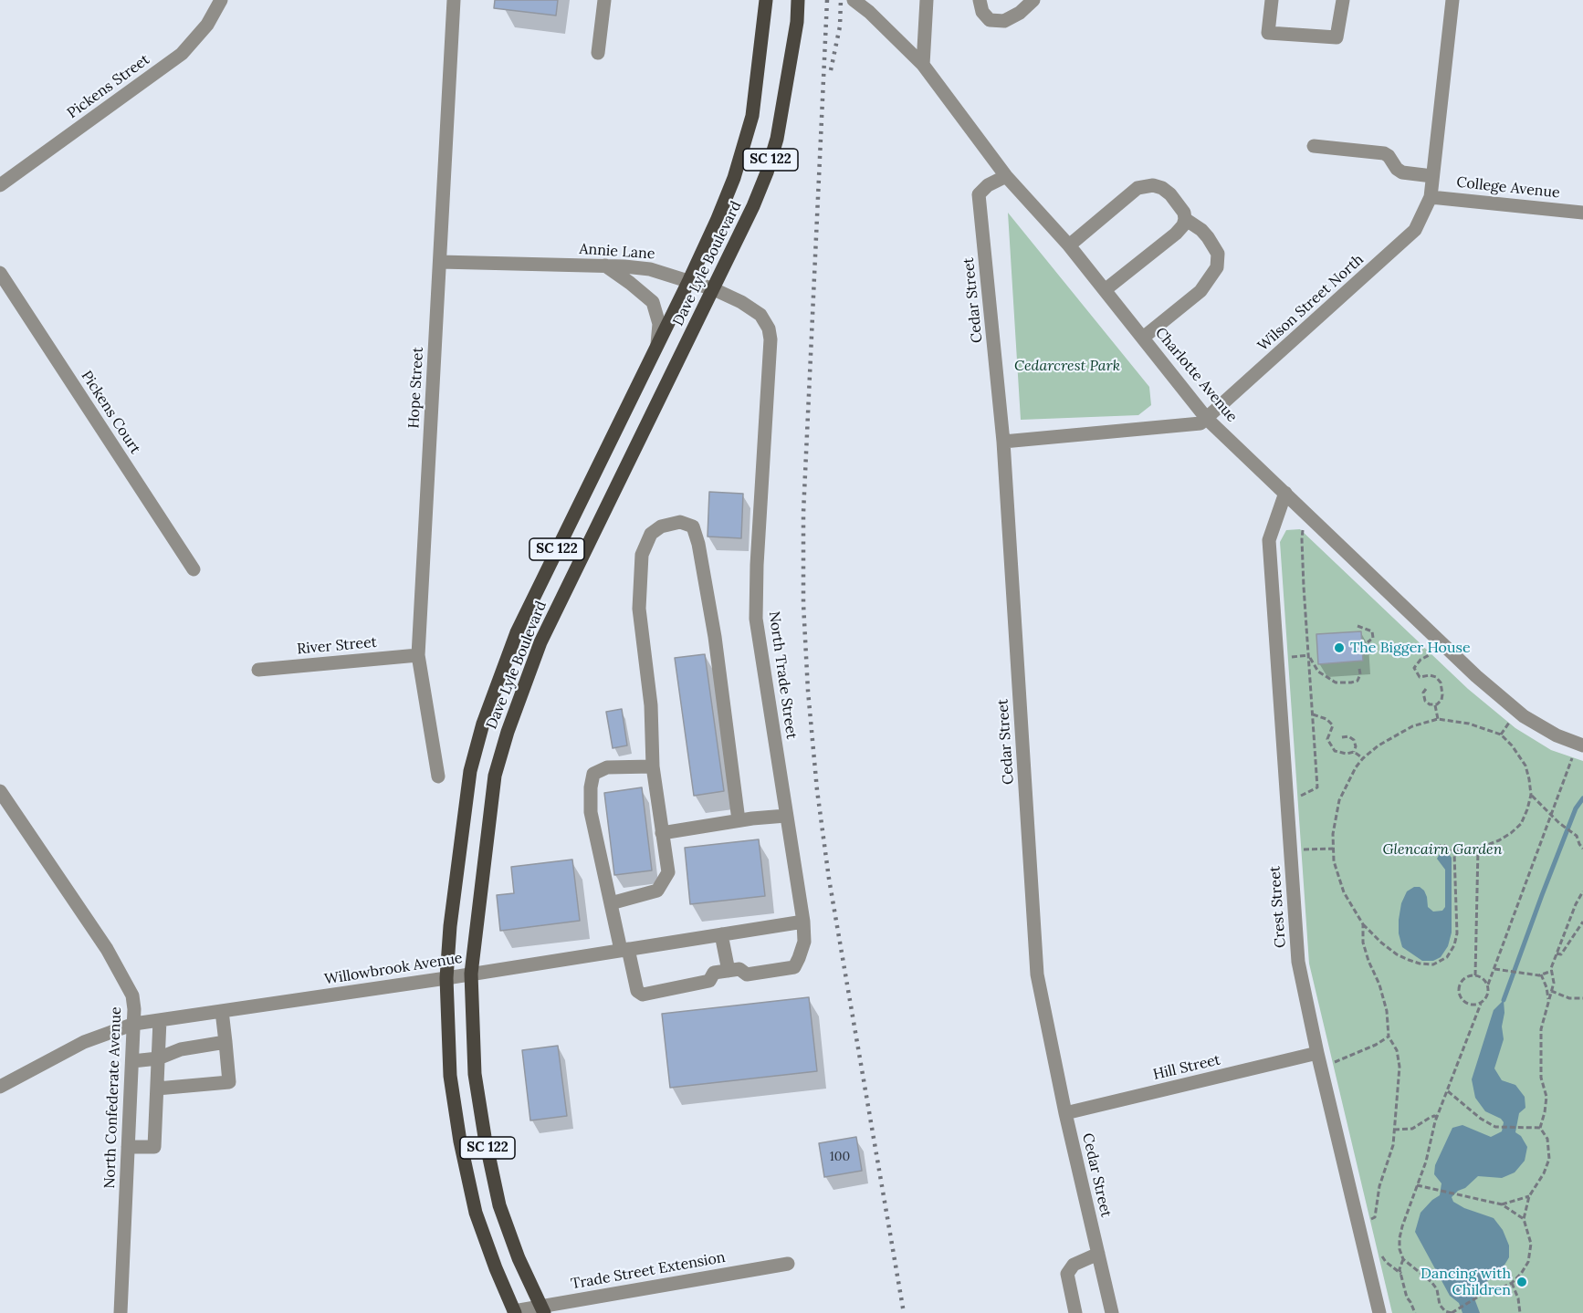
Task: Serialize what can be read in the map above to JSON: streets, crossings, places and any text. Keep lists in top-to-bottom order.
{
  "streets": {
    "main road": ["SC 122", "Dave Lyle Boulevard"],
    "street": [
      "Pickens Street",
      "College Avenue",
      "Annie Lane",
      "Cedar Street",
      "Wilson Street North",
      "Charlotte Avenue",
      "Hope Street",
      "Pickens Court",
      "River Street",
      "North Trade Street",
      "Crest Street",
      "Willowbrook Avenue",
      "Hill Street",
      "North Confederate Avenue",
      "Trade Street Extension"
    ]
  },
  "crossings": [
    ["College Avenue", "Wilson Street North"],
    ["Annie Lane", "Dave Lyle Boulevard"],
    ["Annie Lane", "Hope Street"],
    ["Annie Lane", "North Trade Street"],
    ["Dave Lyle Boulevard", "Willowbrook Avenue"],
    ["Dave Lyle Boulevard", "Trade Street Extension"],
    ["Cedar Street", "Wilson Street North"],
    ["Cedar Street", "Charlotte Avenue"],
    ["Cedar Street", "Hill Street"],
    ["Wilson Street North", "Charlotte Avenue"],
    ["Charlotte Avenue", "Crest Street"],
    ["Hope Street", "River Street"],
    ["North Trade Street", "Willowbrook Avenue"],
    ["Crest Street", "Hill Street"],
    ["Willowbrook Avenue", "North Confederate Avenue"]
  ],
  "parks": ["Cedarcrest Park", "Glencairn Garden"],
  "places": ["The Bigger House", "Dancing with Children"],
  "house_numbers": ["100"]
}
